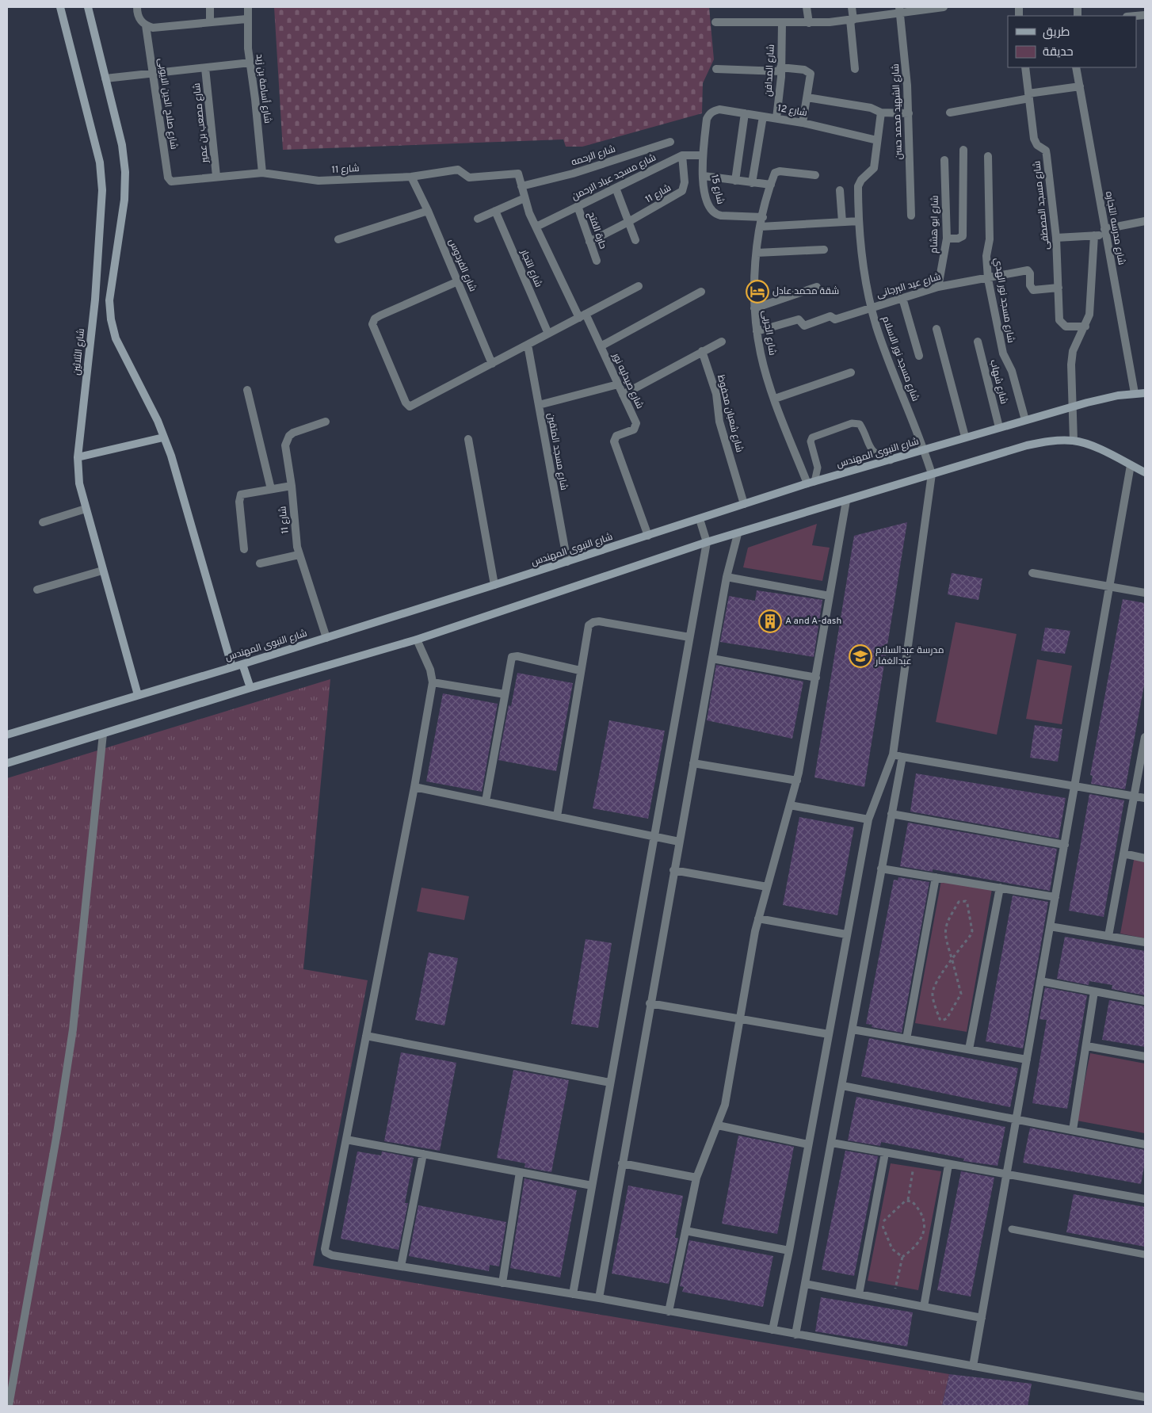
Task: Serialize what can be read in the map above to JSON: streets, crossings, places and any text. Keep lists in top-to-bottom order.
{
  "streets": {
    "street": [
      "شارع المدافن",
      "شارع أسامة بن زيد",
      "شارع صلاح الدين الايوبى",
      "شارع 12",
      "شارع الشهيد محمد حسن",
      "شارع مصعب بن عمير",
      "شارع الرحمه",
      "شارع 11",
      "شارع مسجد عباد الرحمن",
      "شارع 15",
      "شارع مسجد المصطفى",
      "شارع ابو هشام",
      "شارع مدرسه التجاره",
      "حارة الفتح",
      "شارع الفردوس",
      "شارع التجار",
      "شارع عيد البرجانى",
      "شارع مسجد نور الهدي",
      "شارع الجربى",
      "شارع الثلاثين",
      "شارع مسجد نور الاسلام",
      "شارع صيدليه نور",
      "شارع شهاب",
      "شارع شعبان محفوظ",
      "شارع مسجد المتقين",
      "شارع النبوى المهندس"
    ]
  },
  "crossings": [
    ["شارع المدافن", "شارع 12"],
    ["شارع أسامة بن زيد", "شارع 11"],
    ["شارع صلاح الدين الايوبى", "شارع 11"],
    ["شارع 12", "شارع 15"],
    ["شارع 12", "شارع مسجد نور الاسلام"],
    ["شارع مصعب بن عمير", "شارع 11"],
    ["شارع الرحمه", "شارع 11"],
    ["شارع 11", "شارع مسجد عباد الرحمن"],
    ["شارع 11", "حارة الفتح"],
    ["شارع 11", "شارع الفردوس"],
    ["شارع 11", "شارع النبوى المهندس"],
    ["شارع مسجد عباد الرحمن", "شارع 15"],
    ["شارع مسجد عباد الرحمن", "حارة الفتح"],
    ["شارع 15", "شارع الجربى"],
    ["شارع مسجد المصطفى", "شارع عيد البرجانى"],
    ["شارع ابو هشام", "شارع عيد البرجانى"],
    ["شارع مدرسه التجاره", "شارع النبوى المهندس"],
    ["شارع عيد البرجانى", "شارع مسجد نور الهدي"],
    ["شارع عيد البرجانى", "شارع الجربى"],
    ["شارع عيد البرجانى", "شارع مسجد نور الاسلام"],
    ["شارع مسجد نور الهدي", "شارع النبوى المهندس"],
    ["شارع الجربى", "شارع النبوى المهندس"],
    ["شارع الثلاثين", "شارع النبوى المهندس"],
    ["شارع مسجد نور الاسلام", "شارع النبوى المهندس"],
    ["شارع صيدليه نور", "شارع النبوى المهندس"],
    ["شارع شهاب", "شارع النبوى المهندس"],
    ["شارع شعبان محفوظ", "شارع النبوى المهندس"],
    ["شارع مسجد المتقين", "شارع النبوى المهندس"]
  ],
  "places": {
    "hotel": ["شقة محمد عادل"],
    "building": ["A and A-dash"],
    "school or university": ["مدرسة عبدالسلام عبدالغفار"]
  },
  "legend": ["طريق", "حديقة"]
}
